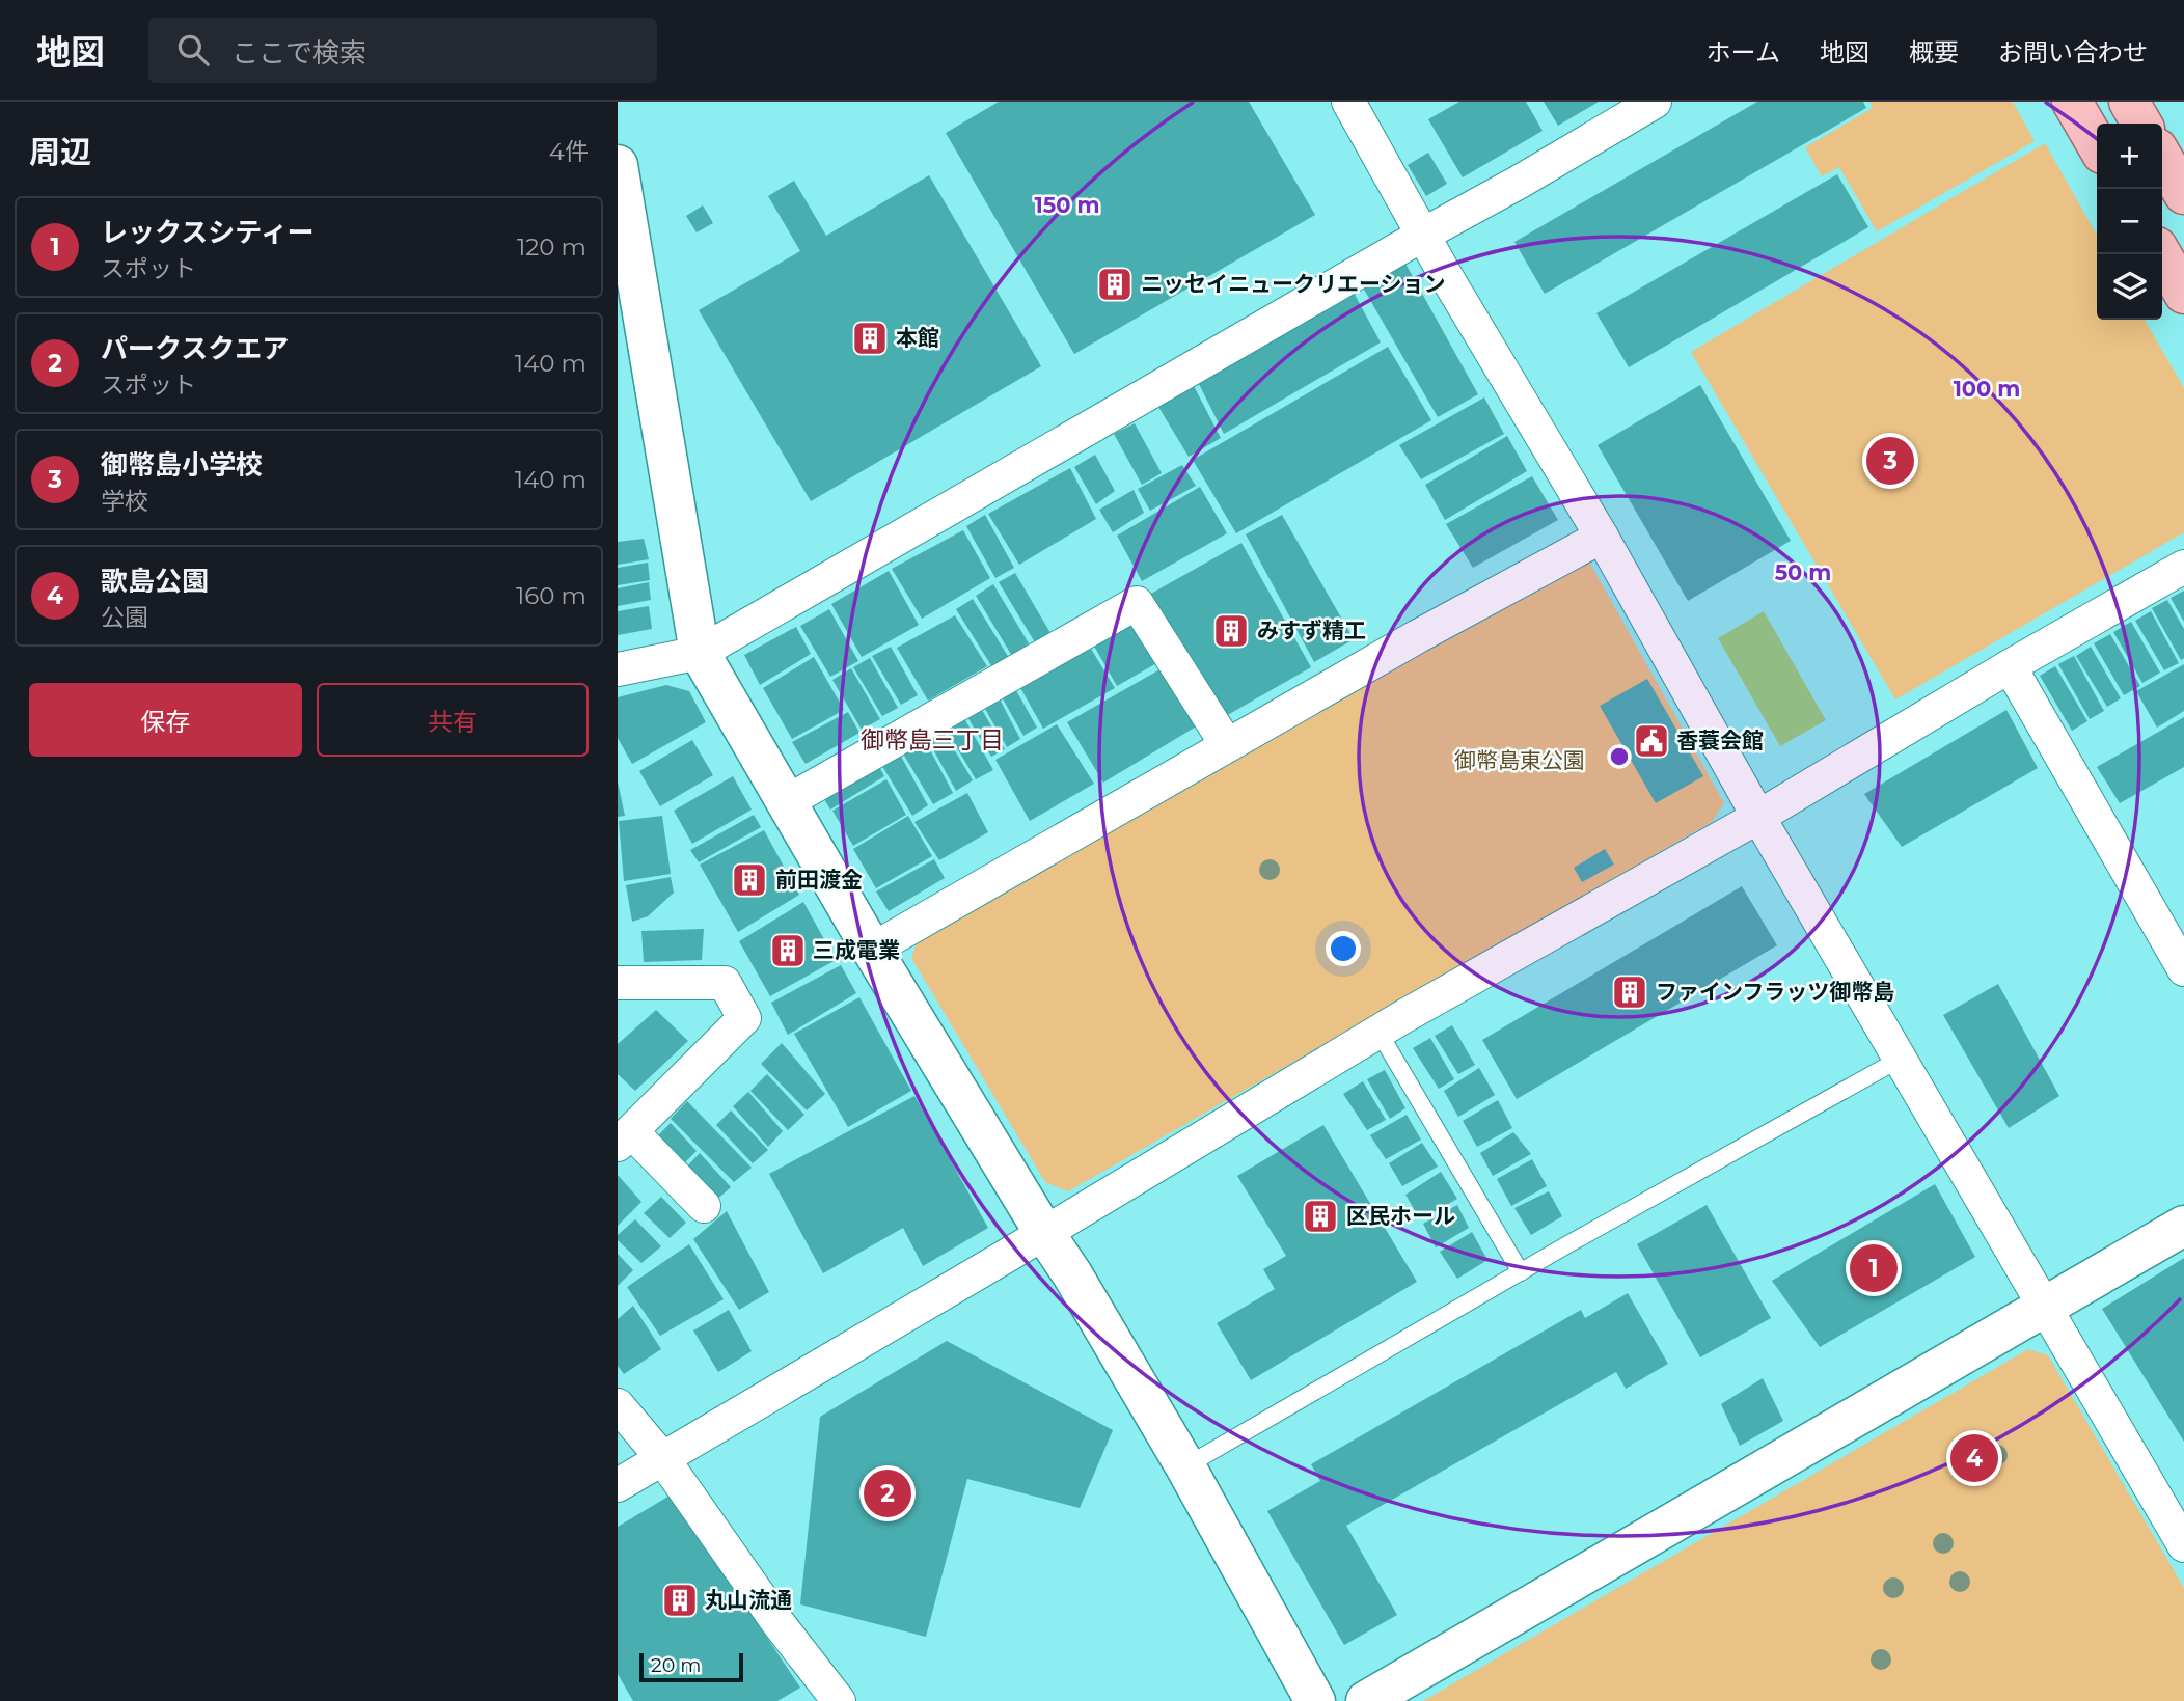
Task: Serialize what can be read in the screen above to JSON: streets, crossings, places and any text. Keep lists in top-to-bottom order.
{
  "districts": ["御幣島三丁目"],
  "parks": ["御幣島東公園"],
  "places": {
    "building": [
      "ニッセイニュークリエーション",
      "本館",
      "みすず精工",
      "前田渡金",
      "三成電業",
      "ファインフラッツ御幣島",
      "区民ホール",
      "丸山流通"
    ],
    "public building": ["香蓑会館"]
  },
  "scale_bar": "20 m",
  "page": {
    "header": "地図",
    "search": "ここで検索",
    "nav": [
      "ホーム",
      "地図",
      "概要",
      "お問い合わせ"
    ],
    "heading": ["周辺", "4件"],
    "map_buttons": ["+", "−"],
    "list": [
      {
        "mark": "1",
        "name": "レックスシティー",
        "note": "スポット",
        "value": "120 m"
      },
      {
        "mark": "2",
        "name": "パークスクエア",
        "note": "スポット",
        "value": "140 m"
      },
      {
        "mark": "3",
        "name": "御幣島小学校",
        "note": "学校",
        "value": "140 m"
      },
      {
        "mark": "4",
        "name": "歌島公園",
        "note": "公園",
        "value": "160 m"
      }
    ],
    "pins": [
      "3",
      "1",
      "4",
      "2"
    ],
    "buttons": ["保存", "共有"],
    "scale": "20 m"
  },
  "rings": ["150 m", "100 m", "50 m"]
}
